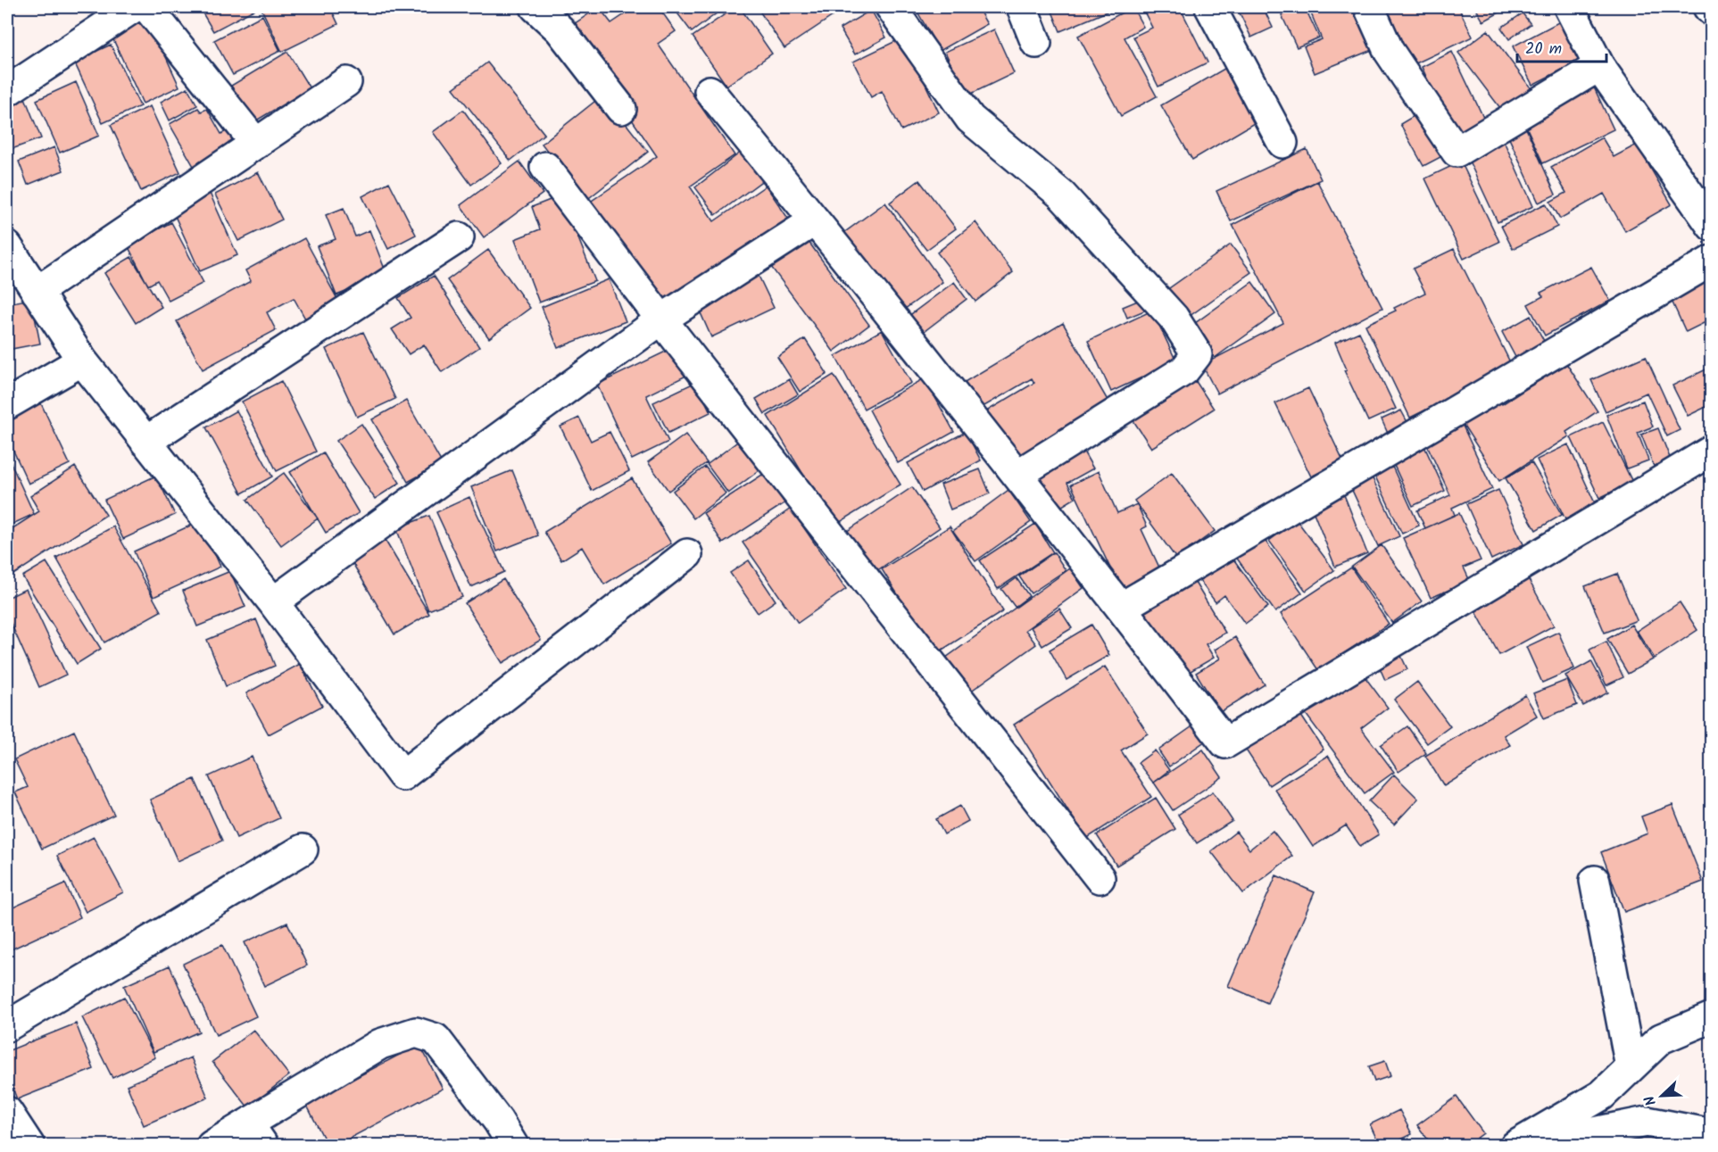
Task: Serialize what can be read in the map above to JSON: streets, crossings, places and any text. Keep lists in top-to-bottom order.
{
  "scale_bar": "20 m",
  "north": "bottom left"
}
